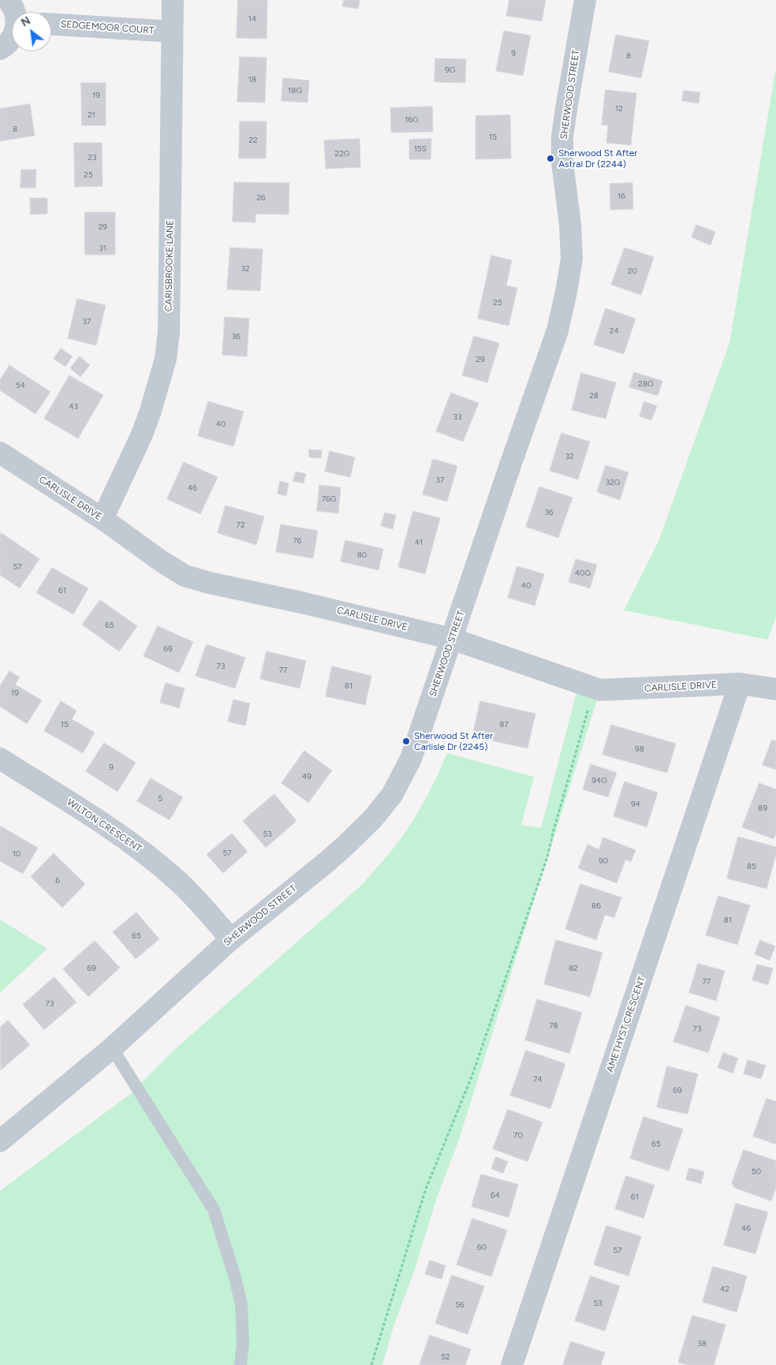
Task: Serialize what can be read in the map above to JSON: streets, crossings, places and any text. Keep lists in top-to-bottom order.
{
  "streets": {
    "street": [
      "SEDGEMOOR COURT",
      "SHERWOOD STREET",
      "CARISBROOKE LANE",
      "CARLISLE DRIVE",
      "WILTON CRESCENT",
      "AMETHYST CRESCENT"
    ]
  },
  "crossings": [
    ["SEDGEMOOR COURT", "CARISBROOKE LANE"],
    ["SHERWOOD STREET", "CARLISLE DRIVE"],
    ["SHERWOOD STREET", "WILTON CRESCENT"],
    ["CARISBROOKE LANE", "CARLISLE DRIVE"],
    ["CARLISLE DRIVE", "AMETHYST CRESCENT"]
  ],
  "places": ["Sherwood St After Astral Dr (2244)", "Sherwood St After Carlisle Dr (2245)"],
  "house_numbers": [
    "14",
    "9",
    "8",
    "9G",
    "18",
    "18G",
    "19",
    "12",
    "21",
    "16G",
    "8",
    "15",
    "22",
    "15S",
    "22G",
    "23",
    "25",
    "16",
    "26",
    "29",
    "31",
    "32",
    "20",
    "25",
    "37",
    "24",
    "36",
    "29",
    "28G",
    "54",
    "28",
    "43",
    "33",
    "40",
    "32",
    "37",
    "32G",
    "46",
    "76G",
    "36",
    "72",
    "76",
    "41",
    "80",
    "57",
    "40G",
    "40",
    "61",
    "65",
    "69",
    "73",
    "77",
    "81",
    "19",
    "15",
    "87",
    "98",
    "9",
    "49",
    "94G",
    "5",
    "94",
    "89",
    "53",
    "57",
    "10",
    "90",
    "85",
    "6",
    "86",
    "81",
    "65",
    "69",
    "82",
    "77",
    "73",
    "78",
    "73",
    "74",
    "69",
    "70",
    "65",
    "50",
    "64",
    "61",
    "46",
    "60",
    "57",
    "42",
    "53",
    "56",
    "38",
    "52"
  ],
  "north": "top left"
}
